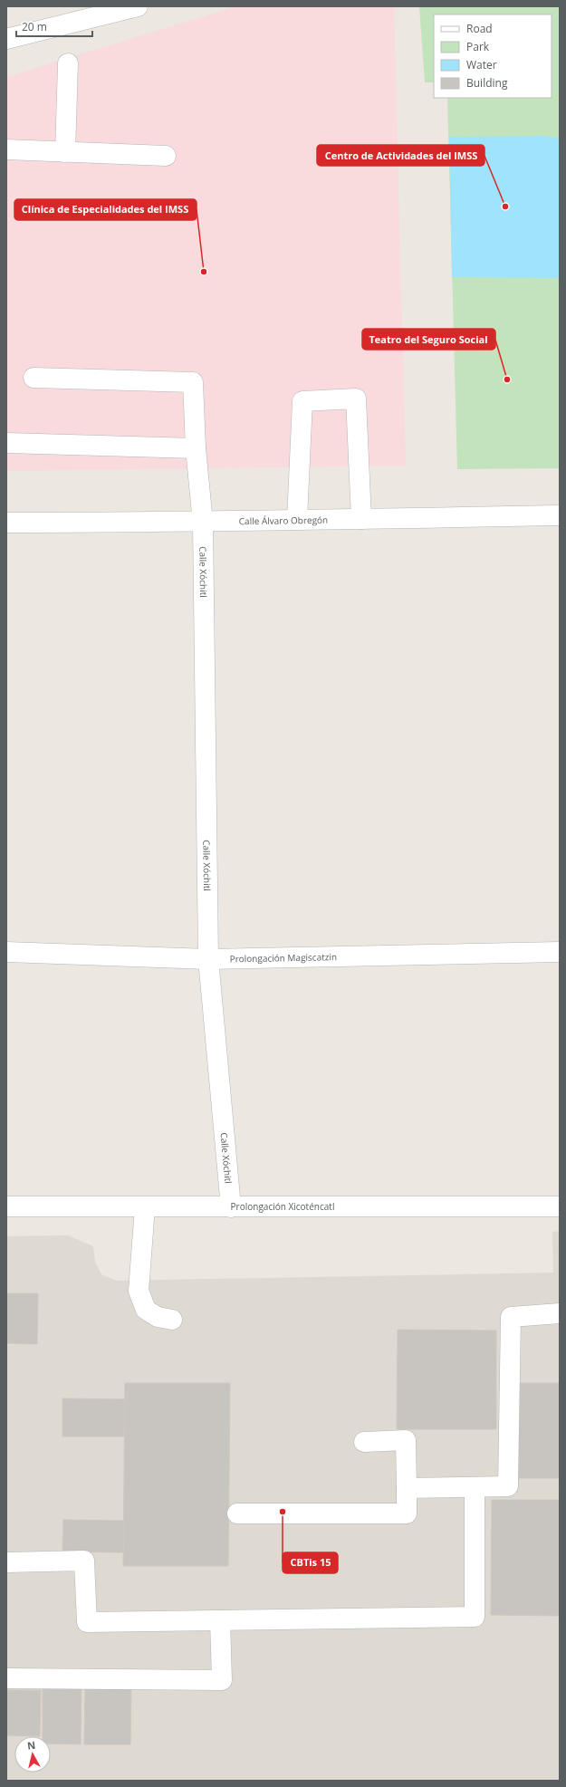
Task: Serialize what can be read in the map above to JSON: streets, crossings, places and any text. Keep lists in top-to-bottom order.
{
  "streets": {
    "street": [
      "Calle Álvaro Obregón",
      "Calle Xóchitl",
      "Prolongación Magiscatzin",
      "Prolongación Xicoténcatl"
    ]
  },
  "crossings": [
    ["Calle Álvaro Obregón", "Calle Xóchitl"],
    ["Calle Xóchitl", "Prolongación Magiscatzin"],
    ["Calle Xóchitl", "Prolongación Xicoténcatl"]
  ],
  "places": [
    "Centro de Actividades del IMSS",
    "Clínica de Especialidades del IMSS",
    "Teatro del Seguro Social",
    "CBTis 15"
  ],
  "legend": [
    "Road",
    "Park",
    "Water",
    "Building"
  ],
  "scale_bar": "20 m",
  "north": "top"
}
